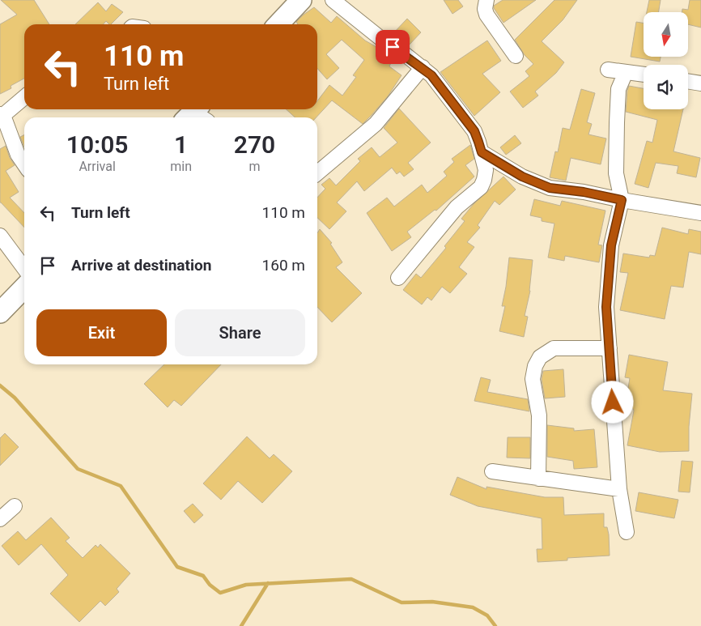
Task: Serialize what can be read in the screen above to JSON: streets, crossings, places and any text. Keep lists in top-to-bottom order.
{
  "north": "bottom",
  "page": {
    "turn": ["110 m", "Turn left"],
    "eta": [
      "10:05",
      "Arrival",
      "1",
      "min",
      "270",
      "m"
    ],
    "list": [
      {
        "name": "Turn left",
        "value": "110 m"
      },
      {
        "name": "Arrive at destination",
        "value": "160 m"
      }
    ],
    "buttons": ["Exit", "Share"]
  }
}
